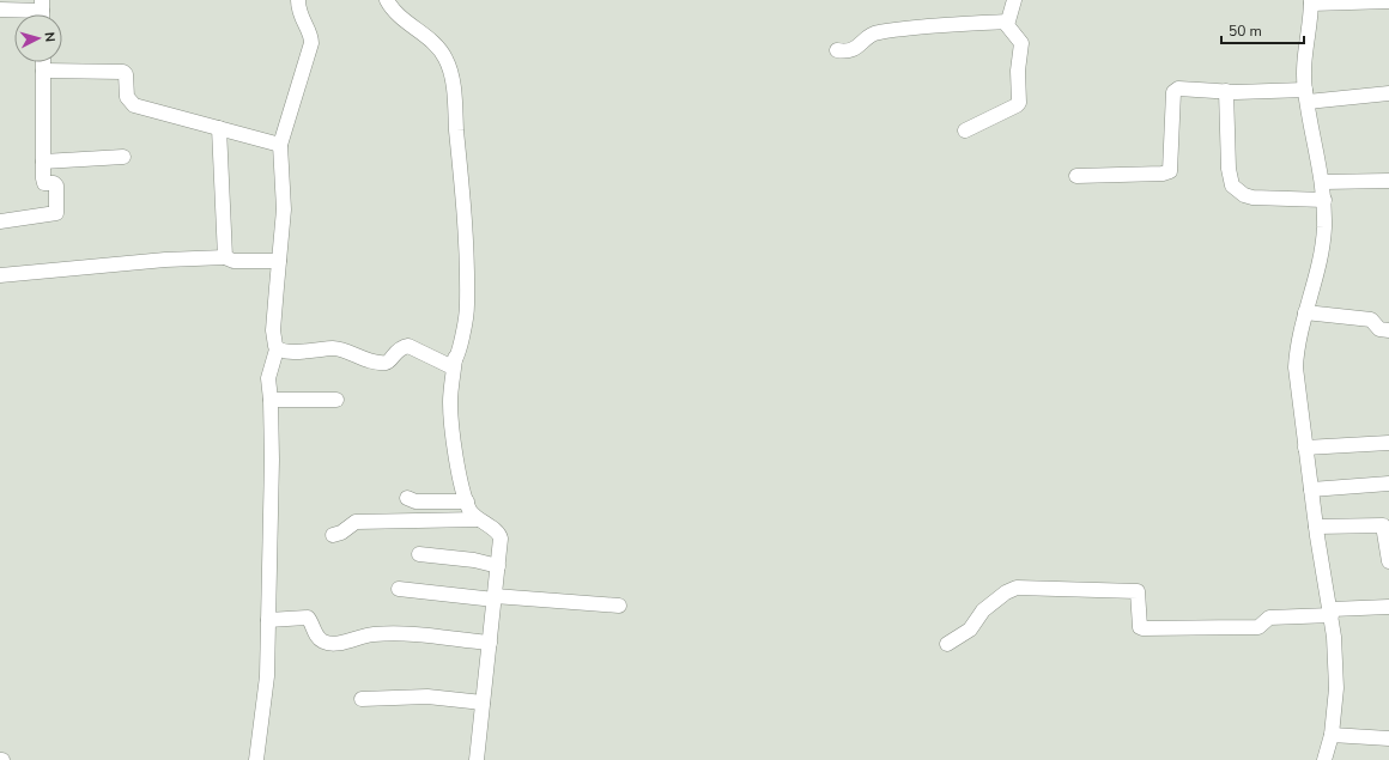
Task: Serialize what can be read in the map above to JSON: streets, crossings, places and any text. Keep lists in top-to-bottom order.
{
  "scale_bar": "50 m",
  "north": "right"
}
